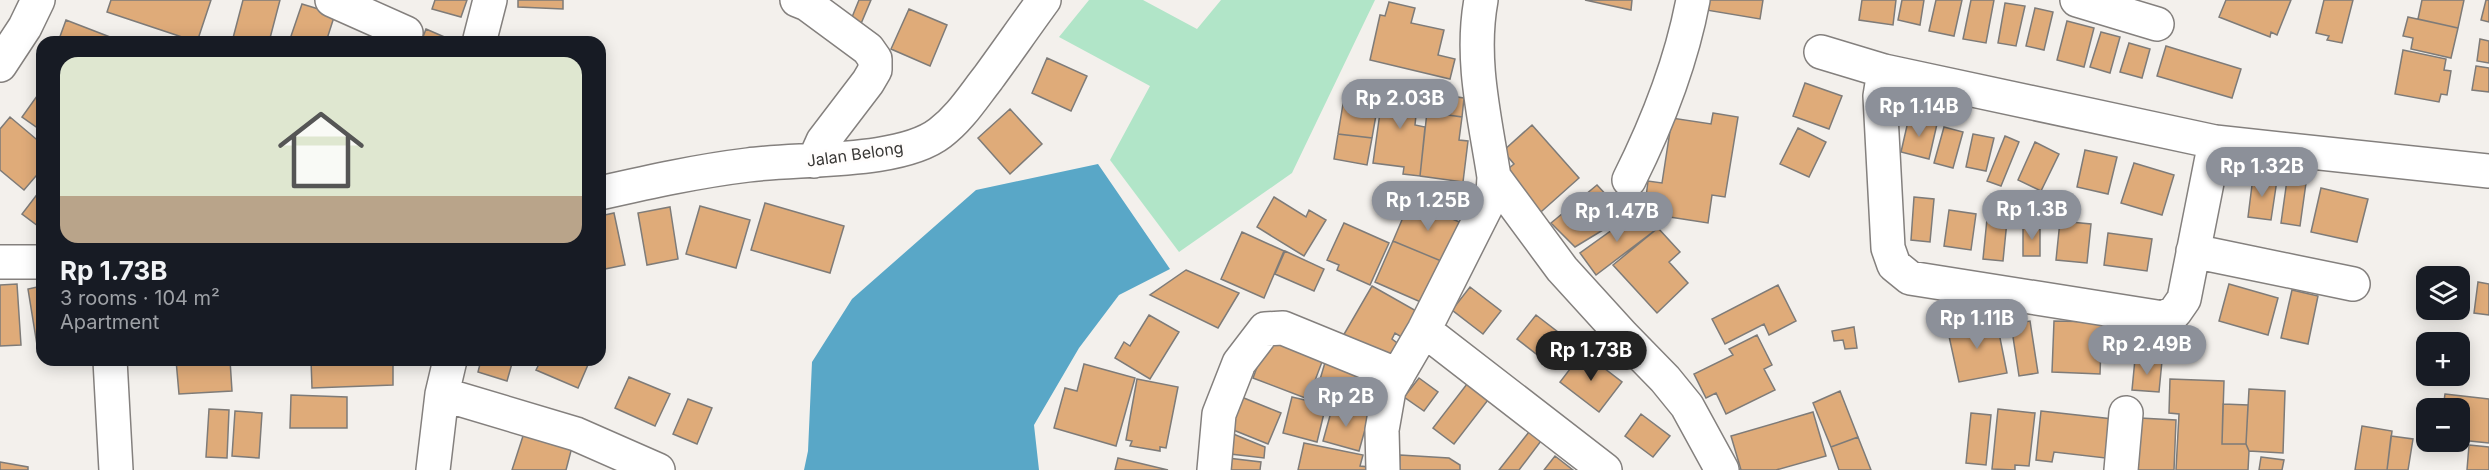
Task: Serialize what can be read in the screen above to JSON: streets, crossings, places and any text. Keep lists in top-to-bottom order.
{
  "streets": {
    "street": ["Jalan Belong"]
  },
  "page": {
    "list": [
      {
        "name": "Rp 1.73B",
        "note": "3 rooms · 104 m² · Apartment"
      }
    ],
    "price": [
      "Rp 2.03B",
      "Rp 1.14B",
      "Rp 1.32B",
      "Rp 1.25B",
      "Rp 1.3B",
      "Rp 1.47B",
      "Rp 1.11B",
      "Rp 2.49B",
      "Rp 1.73B",
      "Rp 2B"
    ],
    "map_buttons": ["+", "−"]
  }
}
